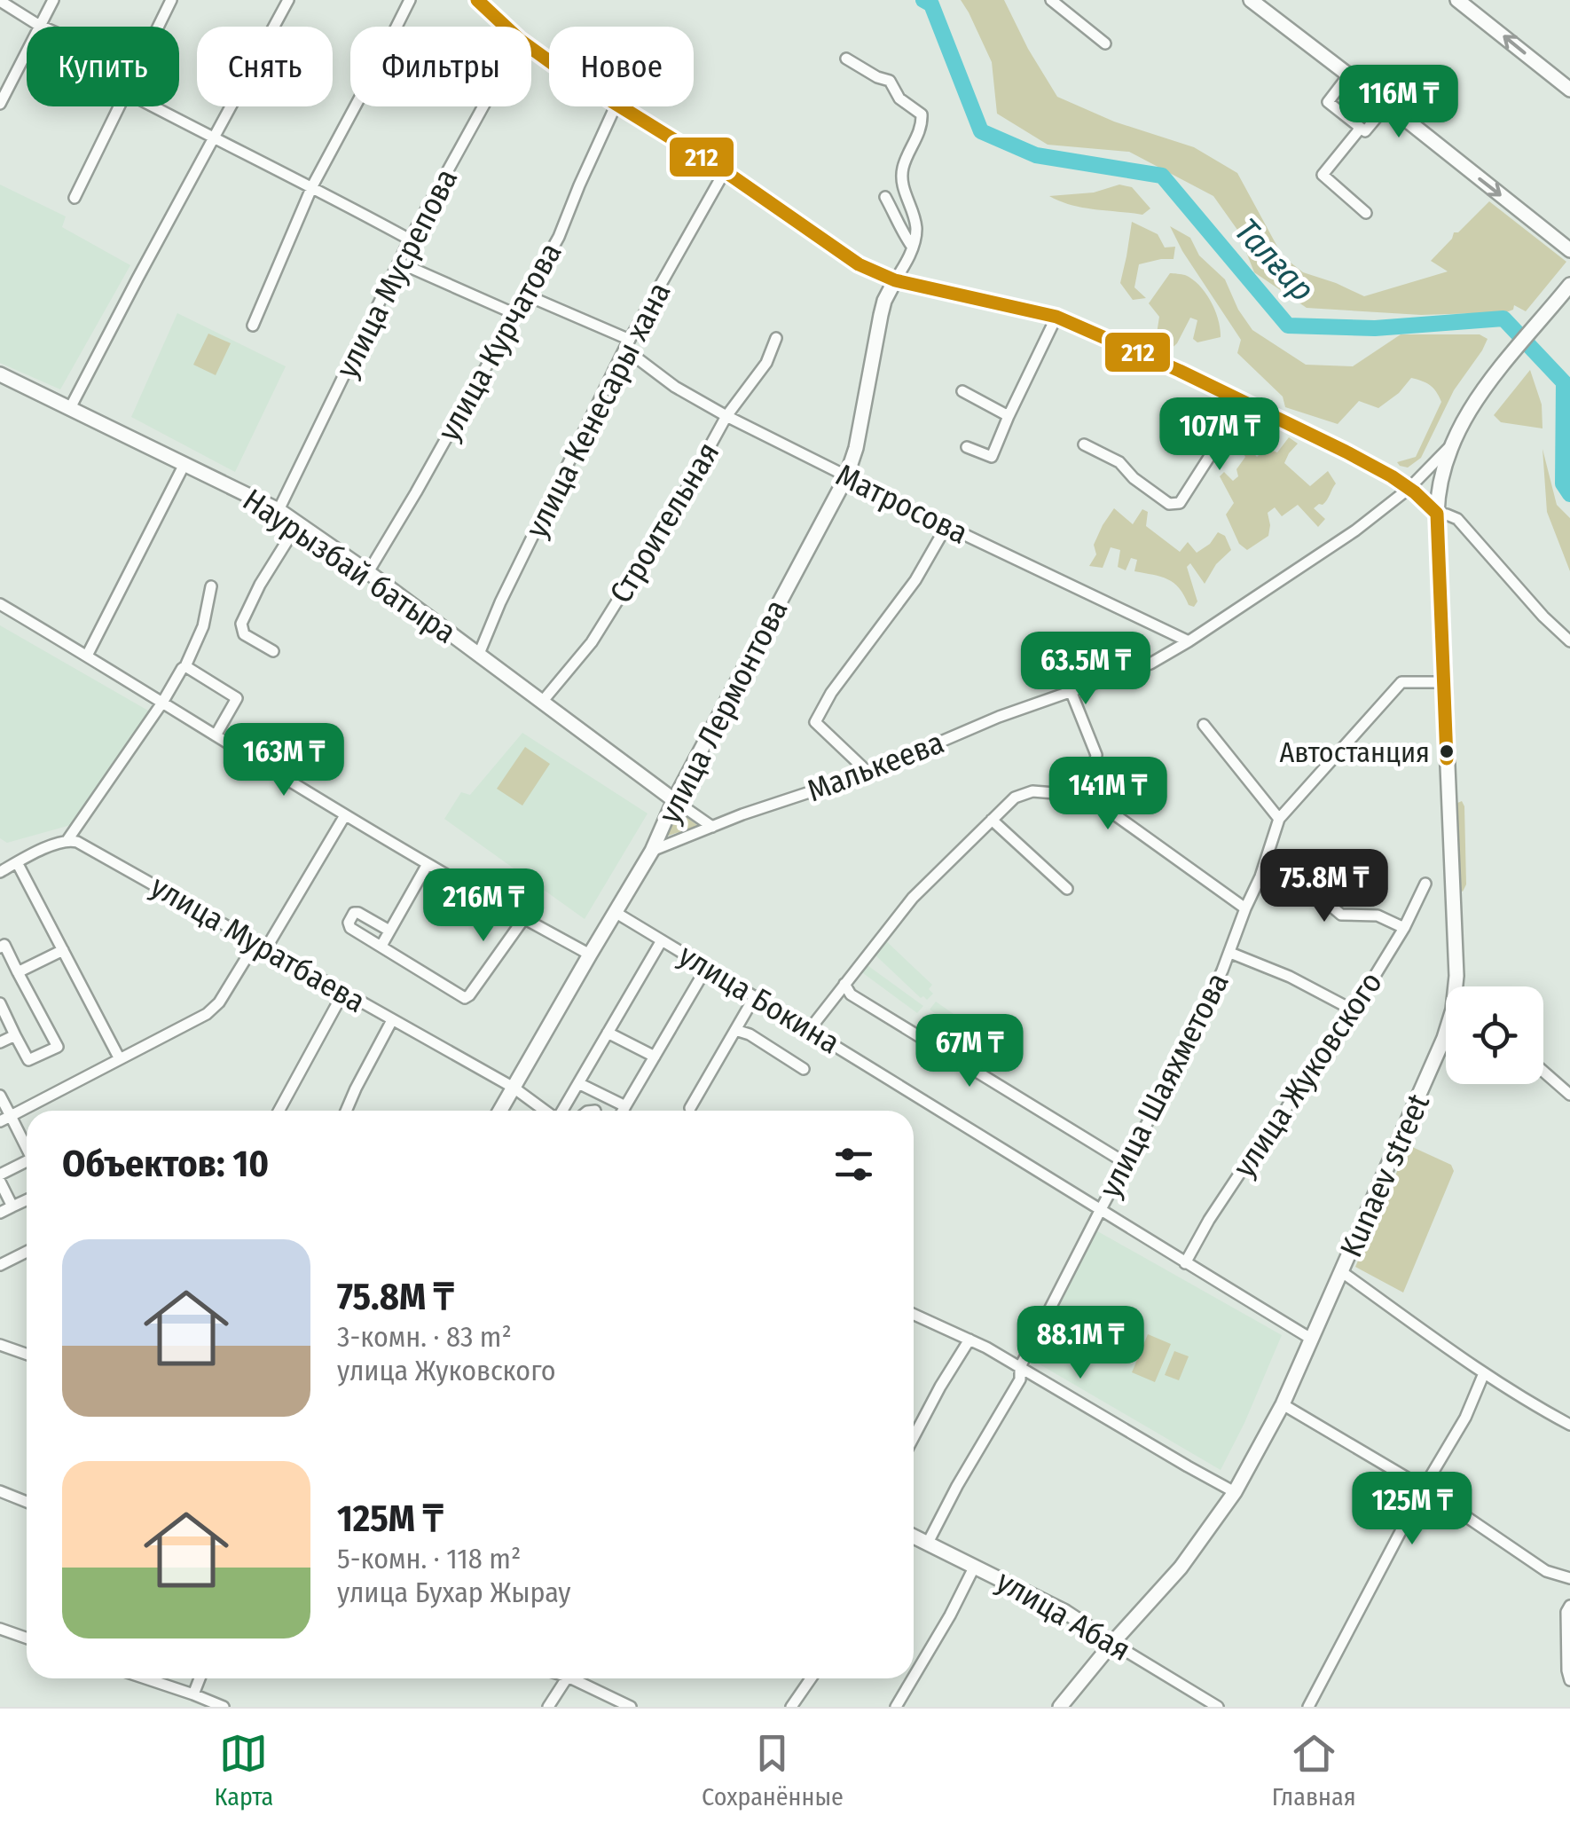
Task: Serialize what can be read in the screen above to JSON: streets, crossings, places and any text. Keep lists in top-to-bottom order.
{
  "streets": {
    "main road": [
      "Наурызбай батыра",
      "улица Лермонтова",
      "Kunaev street",
      "улица Абая"
    ],
    "street": [
      "улица Мусрепова",
      "улица Курчатова",
      "улица Кенесары хана",
      "Матросова",
      "Строительная",
      "Малькеева",
      "улица Муратбаева",
      "улица Бокина",
      "улица Жуковского",
      "улица Шаяхметова"
    ]
  },
  "crossings": [
    ["улица Мусрепова", "Наурызбай батыра"],
    ["улица Курчатова", "Матросова"],
    ["улица Курчатова", "Наурызбай батыра"],
    ["улица Кенесары хана", "Матросова"],
    ["улица Кенесары хана", "Наурызбай батыра"],
    ["Матросова", "Строительная"],
    ["Матросова", "улица Лермонтова"],
    ["Матросова", "Малькеева"],
    ["Строительная", "Наурызбай батыра"],
    ["Наурызбай батыра", "улица Лермонтова"],
    ["улица Лермонтова", "Малькеева"],
    ["улица Лермонтова", "улица Муратбаева"],
    ["улица Лермонтова", "улица Бокина"],
    ["Малькеева", "Kunaev street"],
    ["улица Бокина", "улица Жуковского"],
    ["улица Бокина", "улица Шаяхметова"],
    ["улица Бокина", "Kunaev street"],
    ["улица Шаяхметова", "Kunaev street"],
    ["улица Шаяхметова", "улица Абая"],
    ["Kunaev street", "улица Абая"]
  ],
  "water": ["Талғар"],
  "places": ["Автостанция"],
  "lines": ["transit line 212"],
  "page": {
    "chip": [
      "Купить",
      "Снять",
      "Фильтры",
      "Новое"
    ],
    "price": [
      "116M ₸",
      "107M ₸",
      "63.5M ₸",
      "163M ₸",
      "141M ₸",
      "75.8M ₸",
      "216M ₸",
      "67M ₸",
      "88.1M ₸",
      "125M ₸"
    ],
    "heading": "Объектов: 10",
    "list": [
      {
        "name": "75.8M ₸",
        "note": "3-комн. · 83 m² · улица Жуковского"
      },
      {
        "name": "125M ₸",
        "note": "5-комн. · 118 m² · улица Бухар Жырау"
      }
    ],
    "tabs": ["Карта", "Сохранённые", "Главная"]
  }
}
